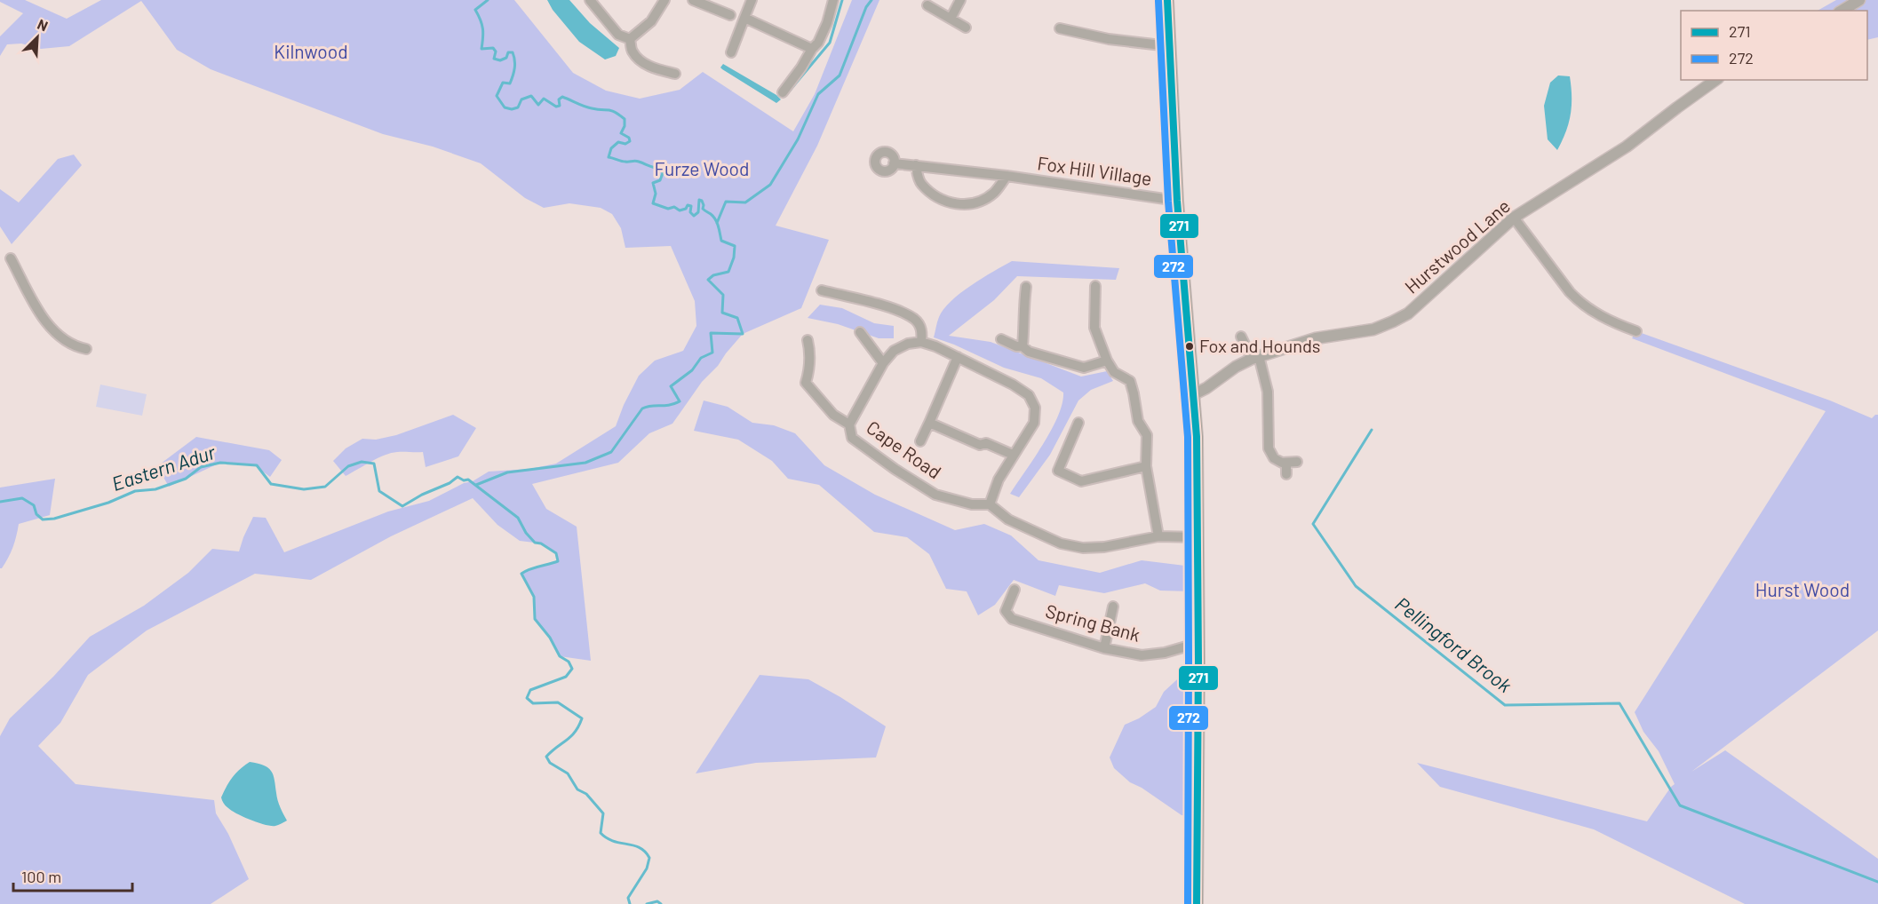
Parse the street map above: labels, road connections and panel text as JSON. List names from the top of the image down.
{
  "streets": {
    "street": [
      "Fox Hill Village",
      "Hurstwood Lane",
      "Cape Road",
      "Spring Bank"
    ]
  },
  "water": ["Eastern Adur", "Pellingford Brook"],
  "parks": ["Kilnwood", "Furze Wood", "Hurst Wood"],
  "places": ["Fox and Hounds"],
  "lines": ["transit line 271", "transit line 272"],
  "legend": ["271", "272"],
  "scale_bar": "100 m",
  "north": "top right"
}
